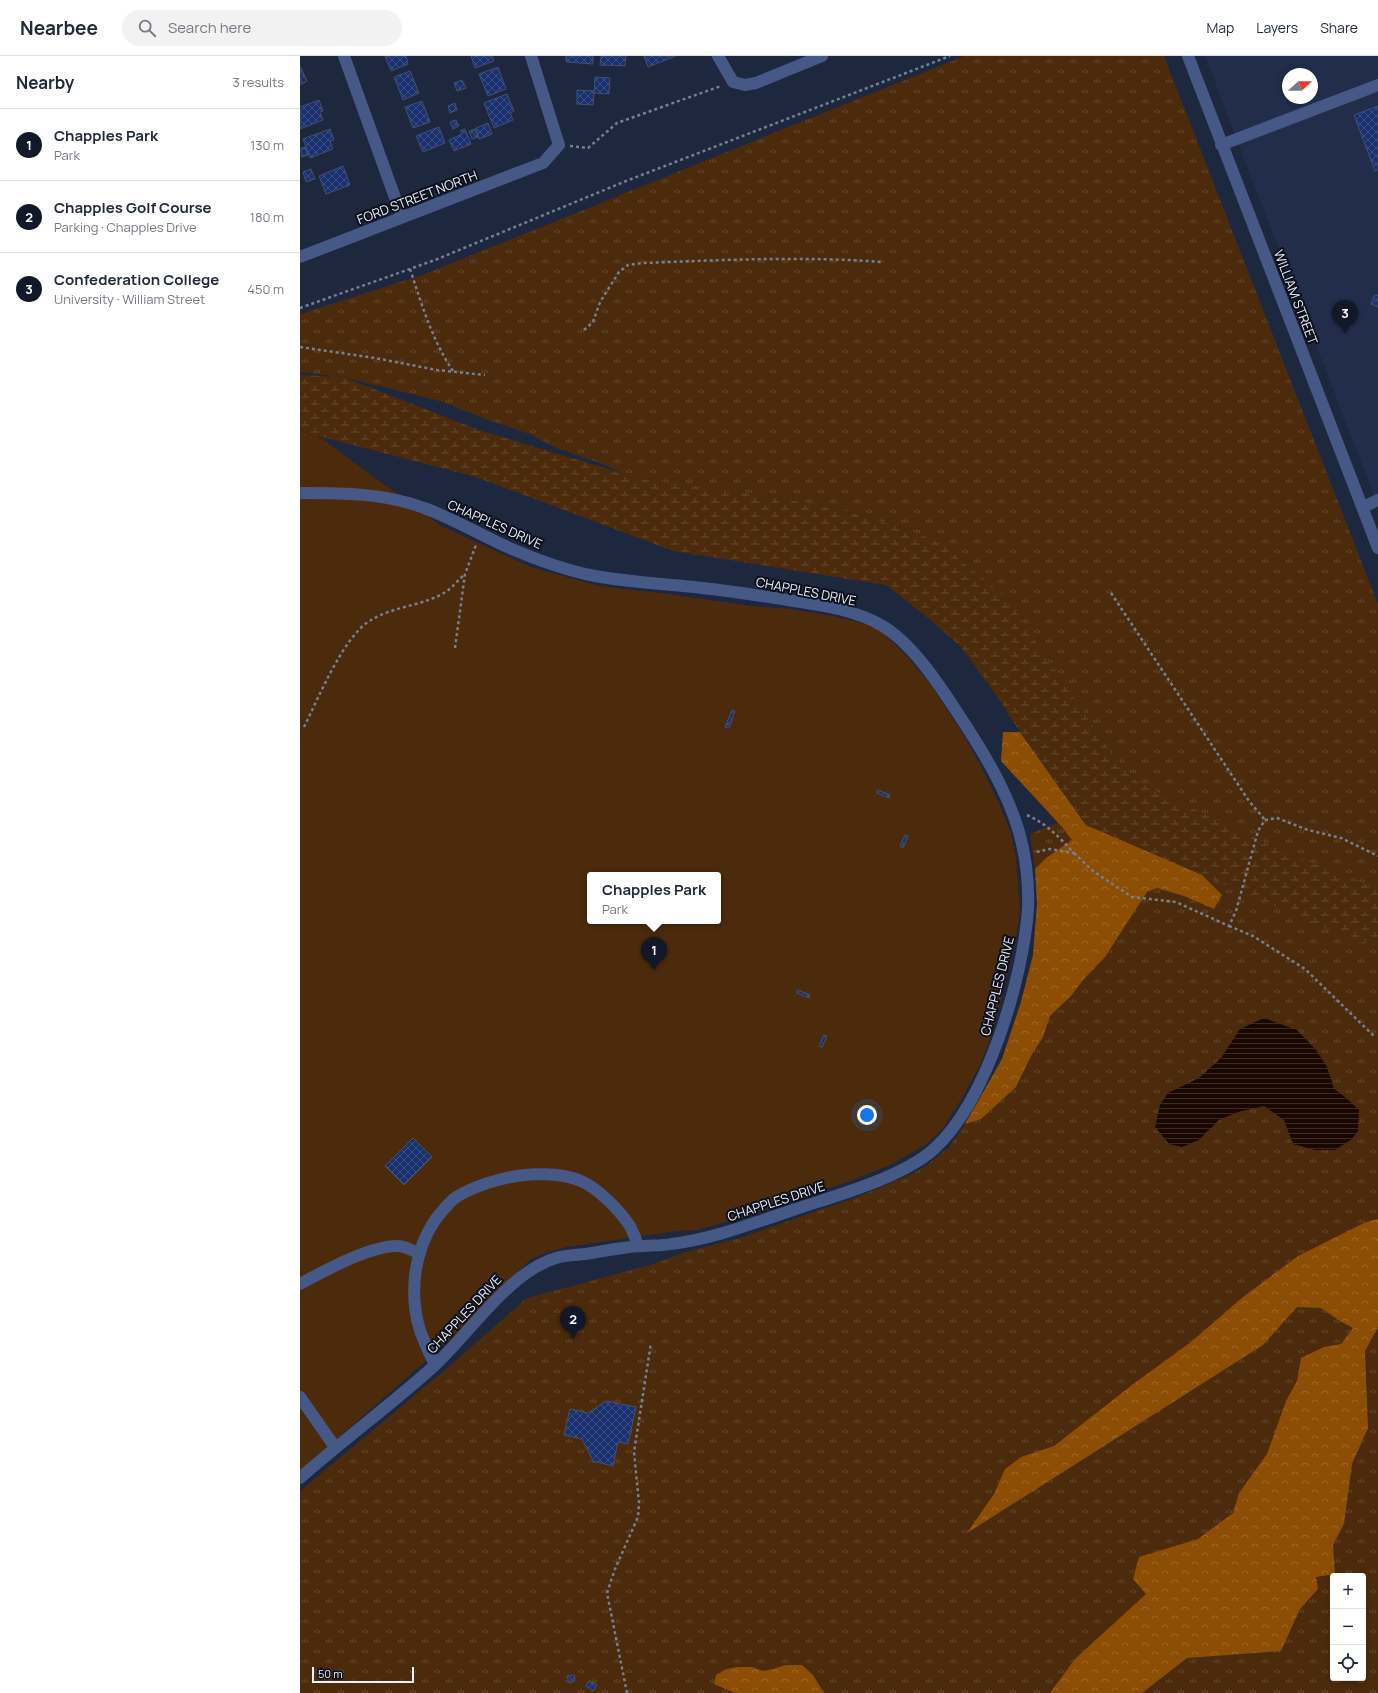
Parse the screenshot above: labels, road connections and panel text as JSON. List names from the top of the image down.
{
  "streets": {
    "street": ["FORD STREET NORTH", "WILLIAM STREET", "CHAPPLES DRIVE"]
  },
  "scale_bar": "50 m",
  "north": "right",
  "page": {
    "header": "Nearbee",
    "search": "Search here",
    "nav": ["Map", "Layers", "Share"],
    "heading": ["Nearby", "3 results"],
    "list": [
      {
        "mark": "1",
        "name": "Chapples Park",
        "note": "Park",
        "value": "130 m"
      },
      {
        "mark": "2",
        "name": "Chapples Golf Course",
        "note": "Parking · Chapples Drive",
        "value": "180 m"
      },
      {
        "mark": "3",
        "name": "Confederation College",
        "note": "University · William Street",
        "value": "450 m"
      }
    ],
    "pins": ["3", "1", "2"],
    "popup": ["Chapples Park", "Park"],
    "map_buttons": ["+", "−"],
    "scale": "50 m"
  }
}
